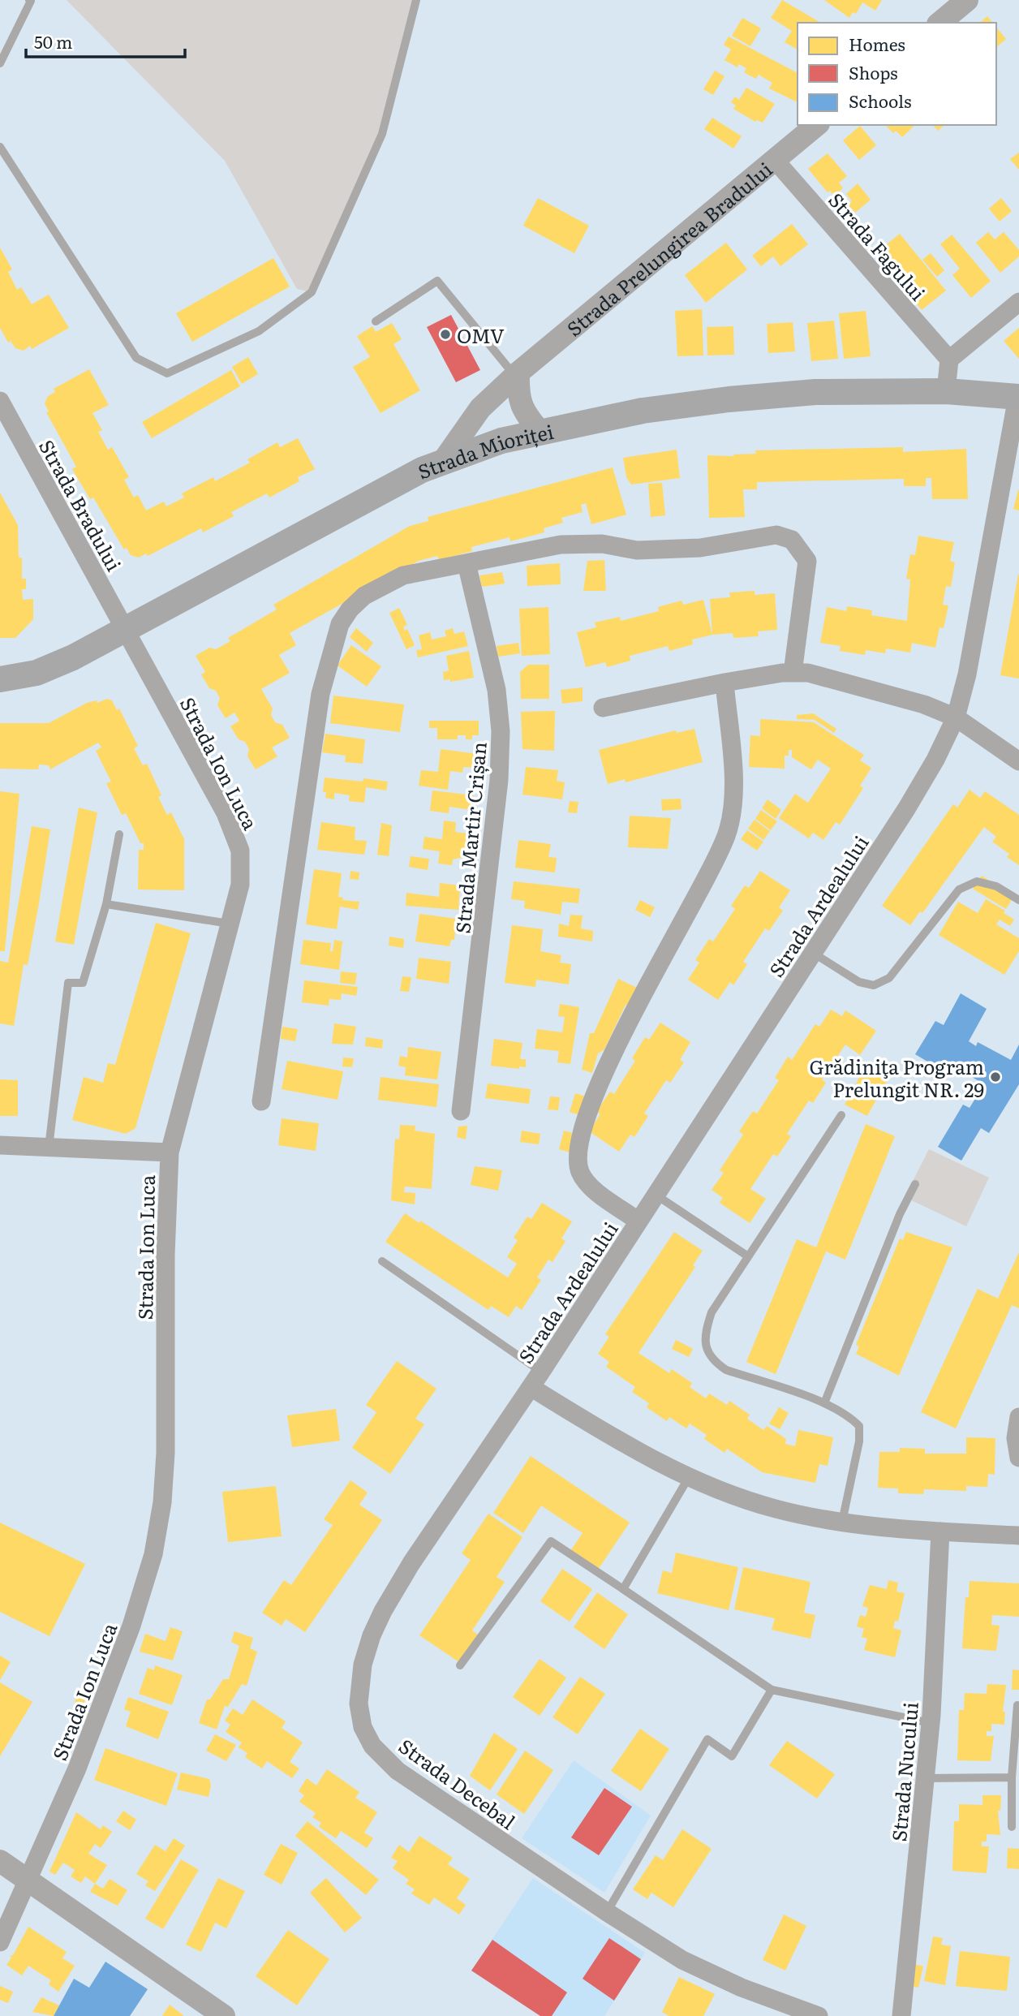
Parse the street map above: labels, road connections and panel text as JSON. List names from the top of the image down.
{
  "streets": {
    "main road": ["Strada Mioriței"],
    "street": [
      "Strada Fagului",
      "Strada Prelungirea Bradului",
      "Strada Bradului",
      "Strada Ion Luca",
      "Strada Martir Crișan",
      "Strada Ardealului",
      "Strada Nucului",
      "Strada Decebal"
    ]
  },
  "crossings": [
    ["Strada Fagului", "Strada Prelungirea Bradului"],
    ["Strada Prelungirea Bradului", "Strada Mioriței"],
    ["Strada Mioriței", "Strada Bradului"],
    ["Strada Mioriței", "Strada Ion Luca"],
    ["Strada Mioriței", "Strada Ardealului"],
    ["Strada Bradului", "Strada Ion Luca"],
    ["Strada Ardealului", "Strada Decebal"]
  ],
  "places": ["OMV", "Grădiniţa Program Prelungit NR. 29"],
  "legend": ["Homes", "Shops", "Schools"],
  "scale_bar": "50 m"
}
